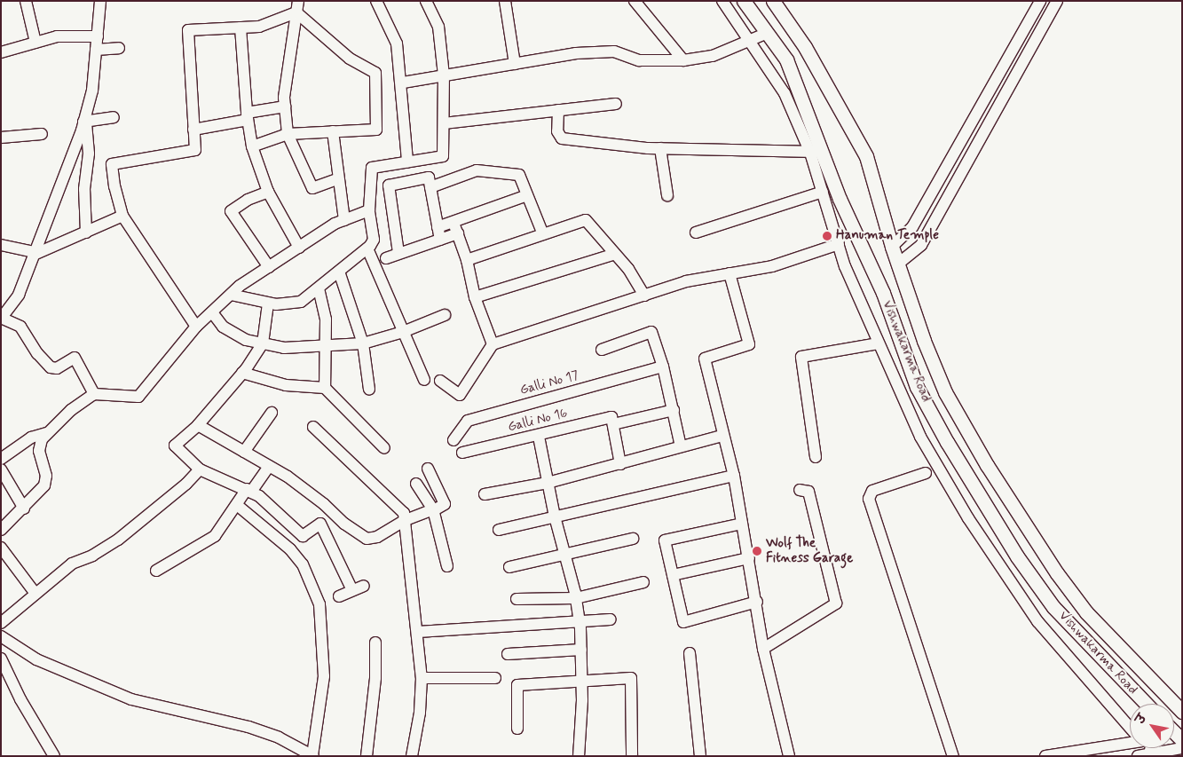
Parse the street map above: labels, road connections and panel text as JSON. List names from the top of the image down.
{
  "streets": {
    "main road": ["Vishwakarma Road"],
    "street": ["Galli No 17", "Galli No 16"]
  },
  "places": ["Hanuman Temple", "Wolf The Fitness Garage"],
  "north": "top left"
}
